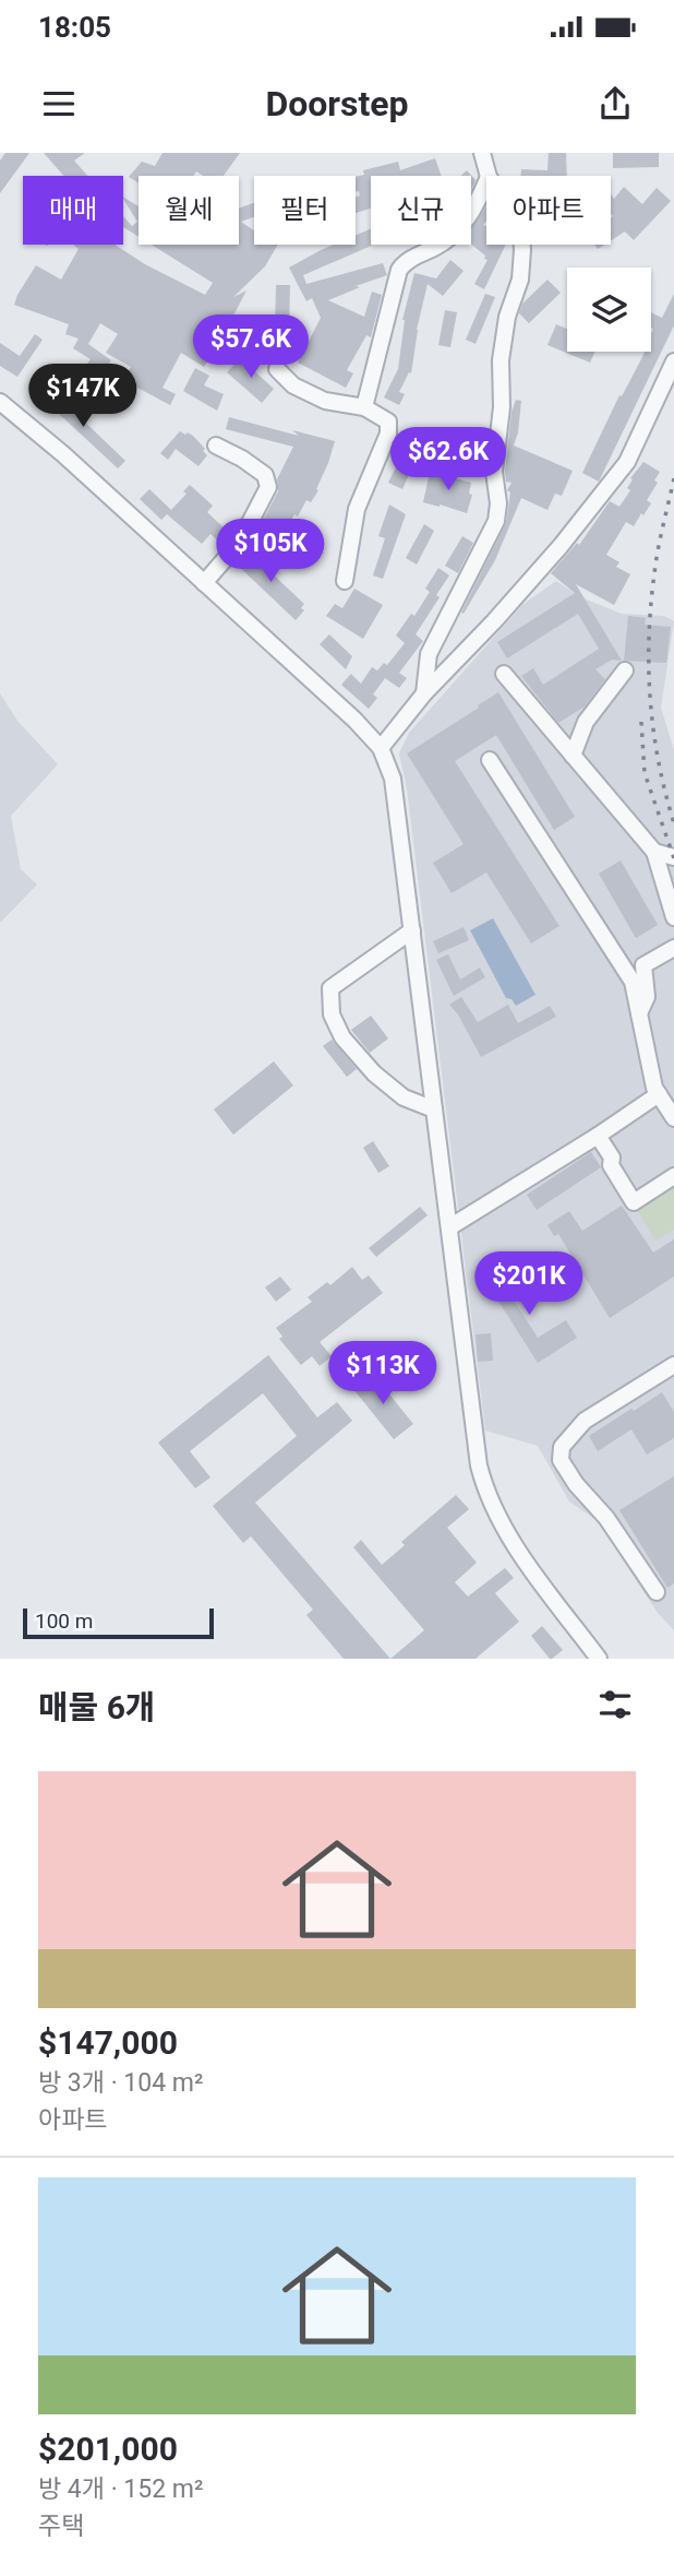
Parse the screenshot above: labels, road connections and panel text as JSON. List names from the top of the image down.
{
  "scale_bar": "100 m",
  "page": {
    "status": "18:05",
    "header": "Doorstep",
    "chip": [
      "매매",
      "월세",
      "필터",
      "신규",
      "아파트"
    ],
    "price": [
      "$57.6K",
      "$147K",
      "$62.6K",
      "$105K",
      "$201K",
      "$113K"
    ],
    "scale": "100 m",
    "heading": "매물 6개",
    "list": [
      {
        "name": "$147,000",
        "note": "방 3개 · 104 m² · 아파트"
      },
      {
        "name": "$201,000",
        "note": "방 4개 · 152 m² · 주택"
      }
    ]
  }
}
